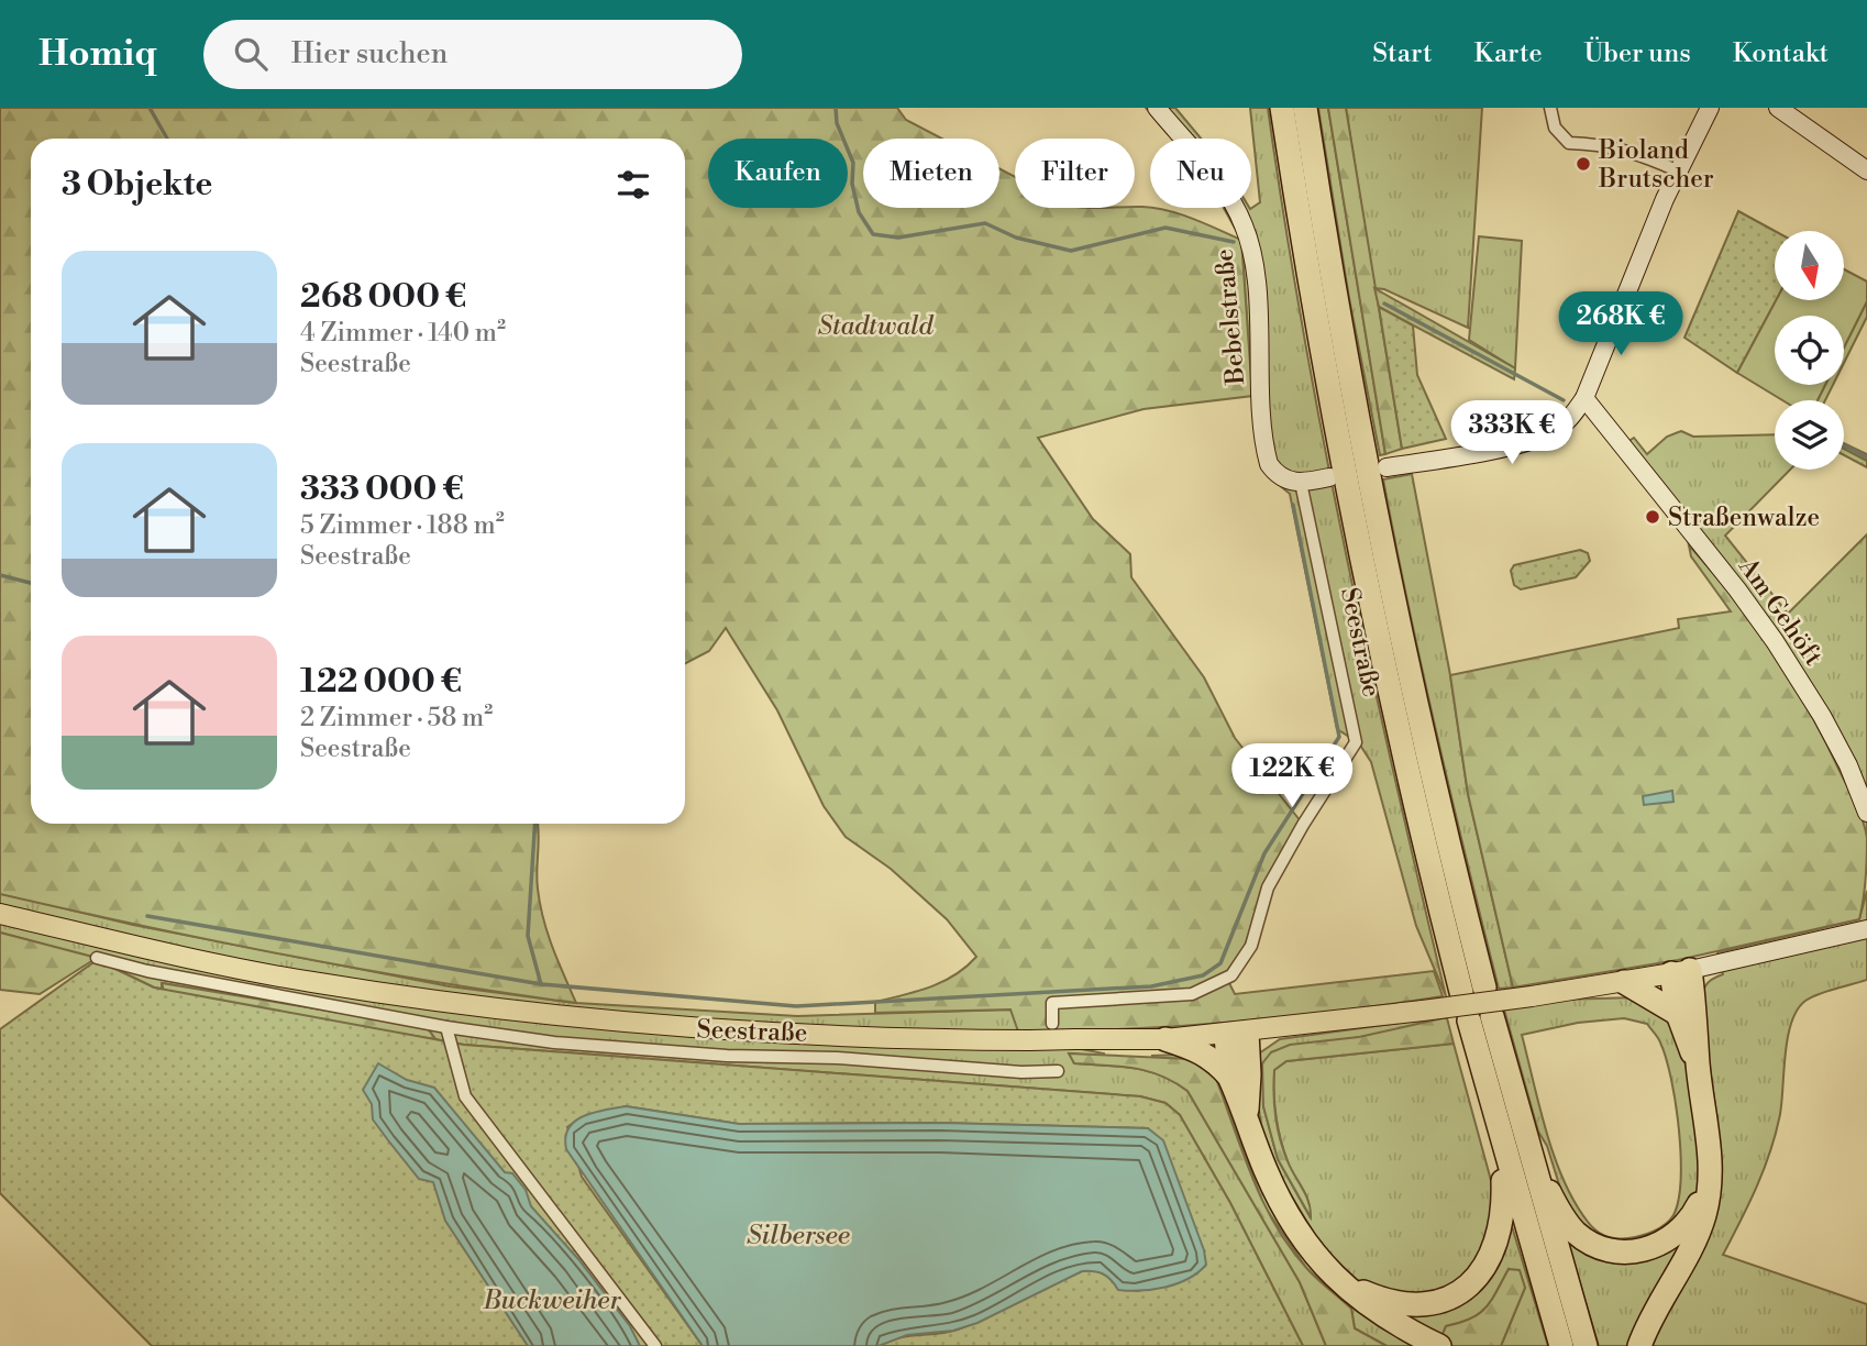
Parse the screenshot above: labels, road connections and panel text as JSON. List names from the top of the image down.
{
  "streets": {
    "street": ["Bebelstraße", "Am Gehöft", "Seestraße"]
  },
  "crossings": [
    ["Bebelstraße", "Seestraße"]
  ],
  "water": ["Silbersee", "Buckweiher"],
  "parks": ["Stadtwald"],
  "places": ["Bioland Brutscher", "Straßenwalze"],
  "north": "bottom",
  "page": {
    "header": "Homiq",
    "search": "Hier suchen",
    "nav": [
      "Start",
      "Karte",
      "Über uns",
      "Kontakt"
    ],
    "chip": [
      "Kaufen",
      "Mieten",
      "Filter",
      "Neu"
    ],
    "heading": "3 Objekte",
    "list": [
      {
        "name": "268 000 €",
        "note": "4 Zimmer · 140 m² · Seestraße"
      },
      {
        "name": "333 000 €",
        "note": "5 Zimmer · 188 m² · Seestraße"
      },
      {
        "name": "122 000 €",
        "note": "2 Zimmer · 58 m² · Seestraße"
      }
    ],
    "price": ["268K €", "333K €", "122K €"]
  }
}
